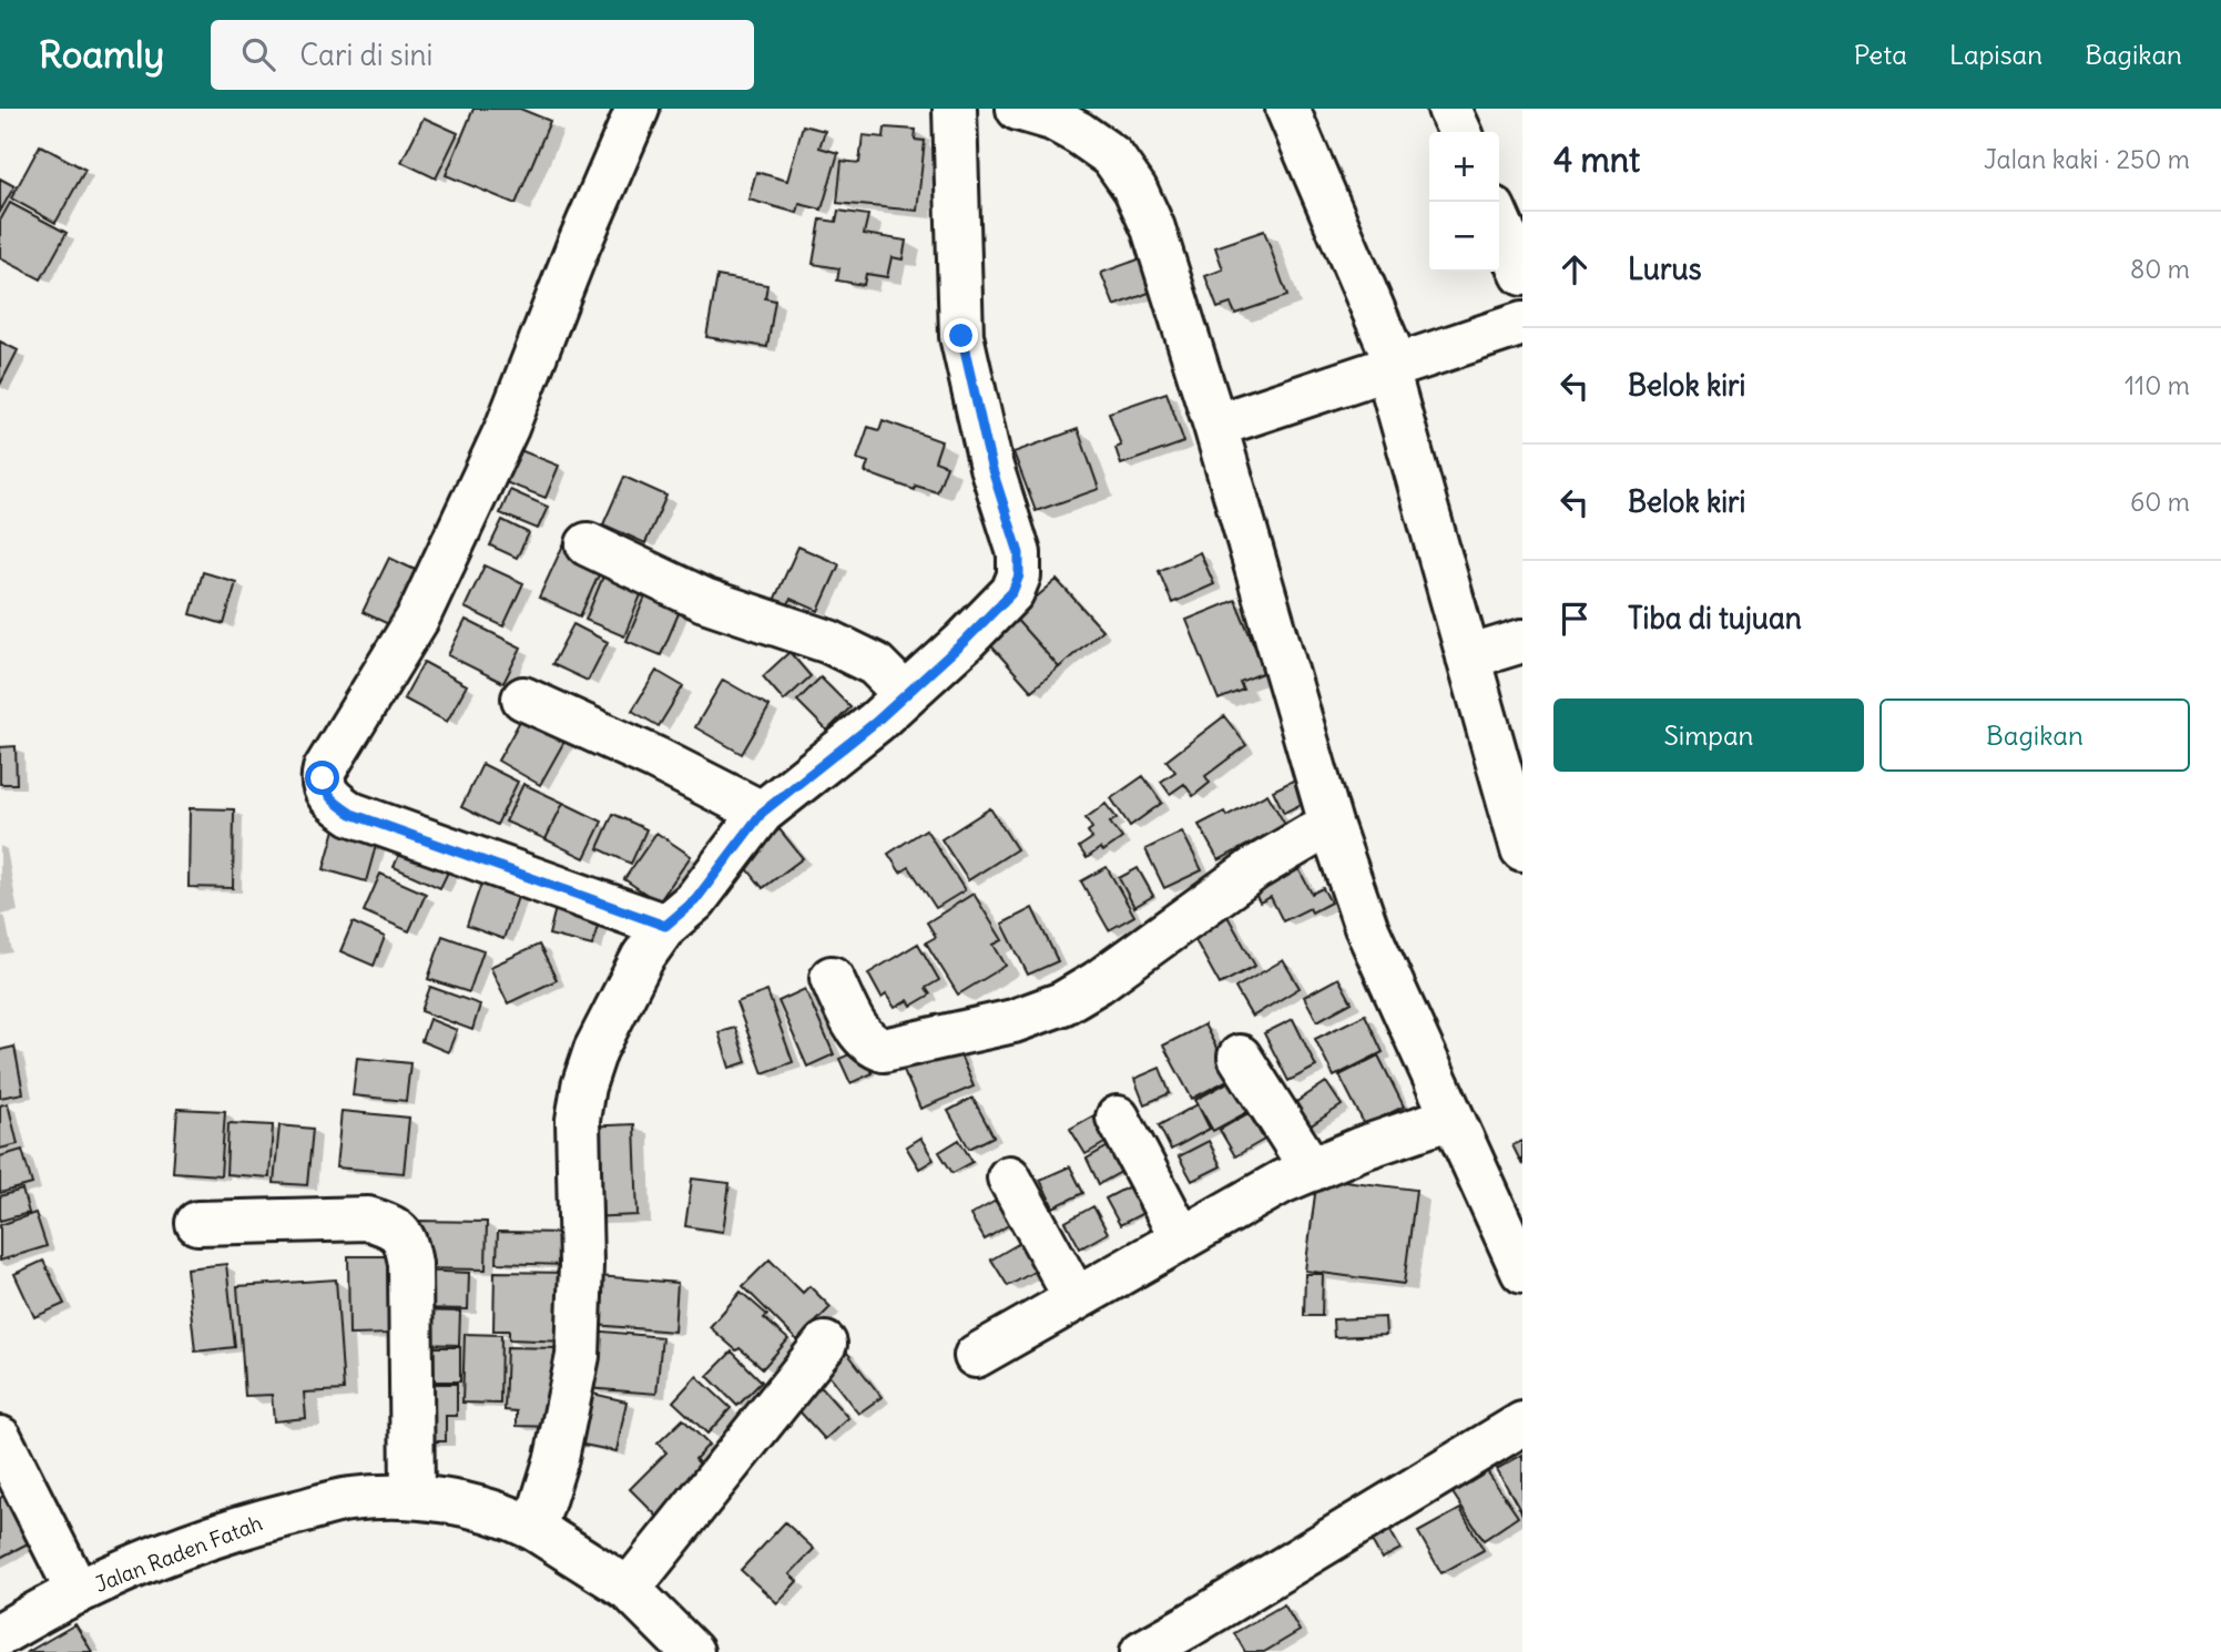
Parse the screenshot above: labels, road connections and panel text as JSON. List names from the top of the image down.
{
  "streets": {
    "main road": ["Jalan Raden Fatah"]
  },
  "page": {
    "header": "Roamly",
    "search": "Cari di sini",
    "nav": ["Peta", "Lapisan", "Bagikan"],
    "heading": ["4 mnt", "Jalan kaki · 250 m"],
    "map_buttons": ["+", "−"],
    "list": [
      ["Lurus", "80 m"],
      ["Belok kiri", "110 m"],
      ["Belok kiri", "60 m"],
      "Tiba di tujuan"
    ],
    "buttons": ["Simpan", "Bagikan"]
  }
}
